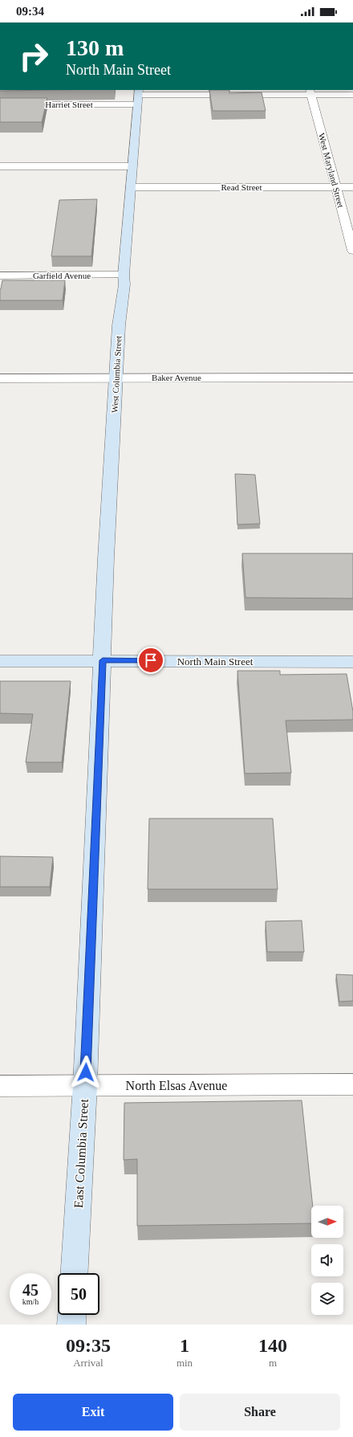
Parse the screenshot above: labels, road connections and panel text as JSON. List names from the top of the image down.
{
  "streets": {
    "main road": ["West Columbia Street", "North Main Street", "East Columbia Street"],
    "street": [
      "Harriet Street",
      "West Maryland Street",
      "Read Street",
      "Garfield Avenue",
      "Baker Avenue",
      "North Elsas Avenue"
    ]
  },
  "crossings": [
    ["Harriet Street", "West Columbia Street"],
    ["West Maryland Street", "Read Street"],
    ["Read Street", "West Columbia Street"],
    ["Garfield Avenue", "West Columbia Street"],
    ["West Columbia Street", "Baker Avenue"],
    ["West Columbia Street", "North Main Street"],
    ["West Columbia Street", "East Columbia Street"],
    ["North Main Street", "East Columbia Street"],
    ["North Elsas Avenue", "East Columbia Street"]
  ],
  "north": "right",
  "page": {
    "status": "09:34",
    "turn": ["130 m", "North Main Street"],
    "speed": "45 km/h",
    "limit": "50",
    "eta": [
      "09:35",
      "Arrival",
      "1",
      "min",
      "140",
      "m"
    ],
    "buttons": ["Exit", "Share"]
  }
}
